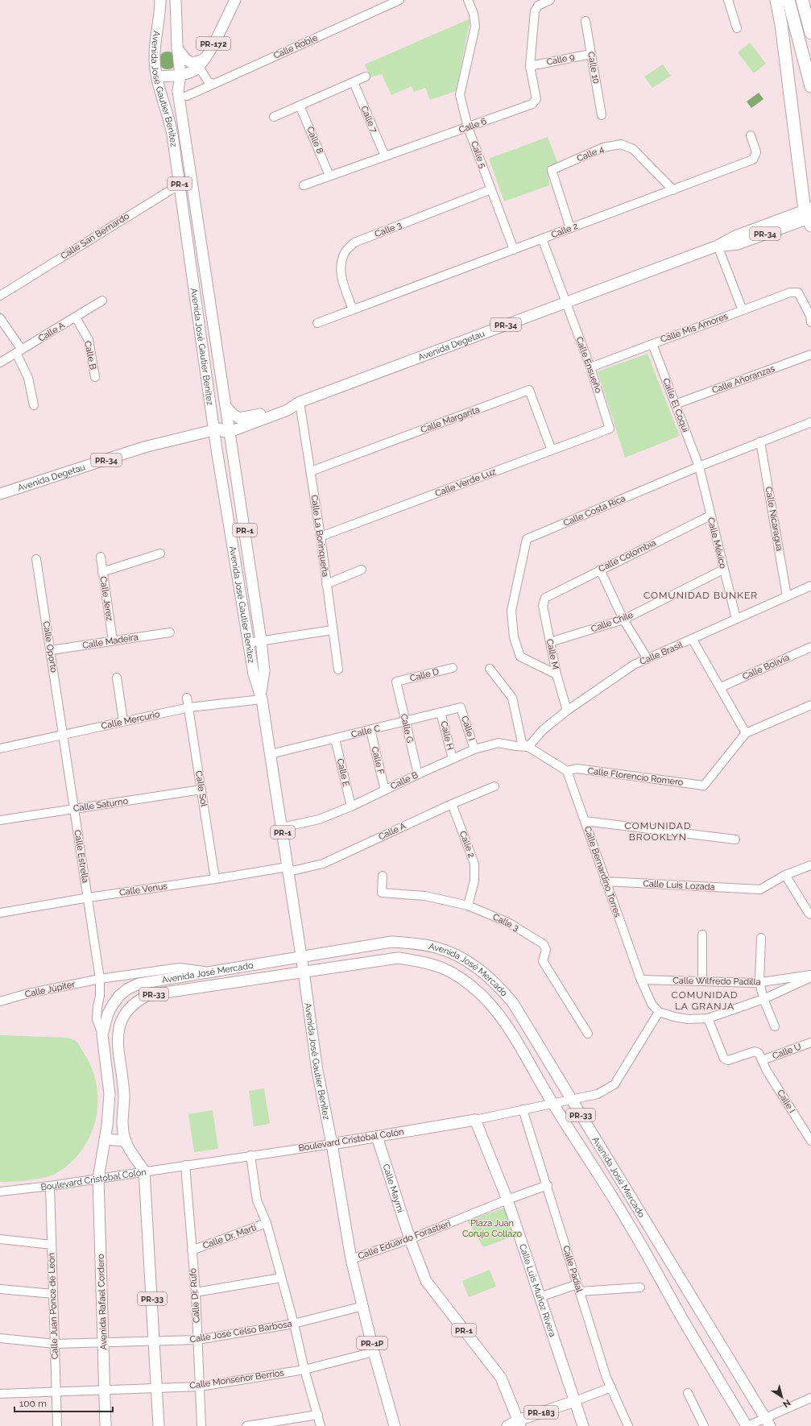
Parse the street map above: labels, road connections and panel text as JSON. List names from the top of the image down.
{
  "streets": {
    "main road": [
      "PR-172",
      "Avenida José Gautier Benítez",
      "PR-1",
      "PR-34",
      "Avenida Degetau",
      "Avenida José Mercado",
      "PR-33",
      "Boulevard Cristóbal Colón",
      "Calle Maymí",
      "Calle Luis Muñoz Rivera",
      "Avenida Rafael Cordero",
      "PR-1P",
      "PR-183"
    ],
    "street": [
      "Calle Roble",
      "Calle 9",
      "Calle 10",
      "Calle 7",
      "Calle 6",
      "Calle 8",
      "Calle 4",
      "Calle 5",
      "Calle 3",
      "Calle 2",
      "Calle San Bernardo",
      "Calle Mis Amores",
      "Calle A",
      "Calle B",
      "Calle Ensueño",
      "Calle Añoranzas",
      "Calle El Coquí",
      "Calle Margarita",
      "Calle Verde Luz",
      "Calle Costa Rica",
      "Calle Nicaragua",
      "Calle La Borinqueña",
      "Calle México",
      "Calle Colombia",
      "Calle Jerez",
      "Calle Chile",
      "Calle Madeira",
      "Calle Oporto",
      "Calle Brasil",
      "Calle M",
      "Calle Bolivia",
      "Calle D",
      "Calle Mercurio",
      "Calle G",
      "Calle I",
      "Calle C",
      "Calle H",
      "Calle F",
      "Calle E",
      "Calle Florencio Romero",
      "Calle Sol",
      "Calle Saturno",
      "Calle Estrella",
      "Calle Bernardino Torres",
      "Calle Luis Lozada",
      "Calle Venus",
      "Calle Wilfredo Padilla",
      "Calle Júpiter",
      "Calle U",
      "Calle Dr. Martí",
      "Calle Eduardo Forastieri",
      "Calle Padial",
      "Calle Dr. Rufo",
      "Calle Juan Ponce de León",
      "Calle José Celso Barbosa",
      "Calle Monseñor Berríos"
    ]
  },
  "crossings": [
    ["PR-172", "Avenida José Gautier Benítez"],
    ["Calle 9", "Calle 10"],
    ["Calle 9", "Calle 6"],
    ["Avenida José Gautier Benítez", "Calle San Bernardo"],
    ["Avenida José Gautier Benítez", "Calle A"],
    ["Avenida José Gautier Benítez", "Avenida Degetau"],
    ["Avenida José Gautier Benítez", "Calle B"],
    ["Avenida José Gautier Benítez", "Calle Mercurio"],
    ["Avenida José Gautier Benítez", "Calle C"],
    ["Avenida José Gautier Benítez", "Calle Venus"],
    ["Avenida José Gautier Benítez", "Avenida José Mercado"],
    ["Avenida José Gautier Benítez", "Boulevard Cristóbal Colón"],
    ["Avenida José Gautier Benítez", "Calle Eduardo Forastieri"],
    ["Avenida José Gautier Benítez", "Calle José Celso Barbosa"],
    ["Avenida José Gautier Benítez", "Calle Monseñor Berríos"],
    ["Calle 7", "Calle 6"],
    ["Calle 6", "Calle 8"],
    ["Calle 6", "Calle 5"],
    ["Calle 4", "Calle 2"],
    ["Calle 5", "Calle 3"],
    ["Calle 5", "Calle 2"],
    ["PR-1", "Calle Maymí"],
    ["PR-1", "Calle Eduardo Forastieri"],
    ["PR-1", "PR-183"],
    ["Calle 3", "Calle 2"],
    ["Calle 2", "Calle A"],
    ["Calle 2", "Calle Ensueño"],
    ["Calle Mis Amores", "Calle Ensueño"],
    ["Calle Mis Amores", "Calle El Coquí"],
    ["Calle A", "Calle B"],
    ["Calle A", "Calle Venus"],
    ["Avenida Degetau", "Calle Ensueño"],
    ["Avenida Degetau", "Calle La Borinqueña"],
    ["Calle B", "Calle Brasil"],
    ["Calle B", "Calle G"],
    ["Calle B", "Calle I"],
    ["Calle B", "Calle H"],
    ["Calle B", "Calle F"],
    ["Calle B", "Calle E"],
    ["Calle Ensueño", "Calle Verde Luz"],
    ["Calle Añoranzas", "Calle El Coquí"],
    ["Calle El Coquí", "Calle Costa Rica"],
    ["Calle El Coquí", "Calle México"],
    ["Calle Margarita", "Calle Verde Luz"],
    ["Calle Margarita", "Calle La Borinqueña"],
    ["Calle Verde Luz", "Calle La Borinqueña"],
    ["Calle Costa Rica", "Calle Nicaragua"],
    ["Calle Costa Rica", "Calle México"],
    ["Calle Costa Rica", "Calle M"],
    ["Calle Nicaragua", "Calle Brasil"],
    ["Calle México", "Calle Colombia"],
    ["Calle México", "Calle Chile"],
    ["Calle México", "Calle Brasil"],
    ["Calle Colombia", "Calle M"],
    ["Calle Jerez", "Calle Madeira"],
    ["Calle Chile", "Calle M"],
    ["Calle Madeira", "Calle Oporto"],
    ["Calle Oporto", "Calle Mercurio"],
    ["Calle Oporto", "Calle Estrella"],
    ["Calle Brasil", "Calle M"],
    ["Calle D", "Calle G"],
    ["Calle Mercurio", "Calle Sol"],
    ["Calle Mercurio", "Calle Estrella"],
    ["Calle G", "Calle C"],
    ["Calle I", "Calle C"],
    ["Calle I", "Calle U"],
    ["Calle C", "Calle H"],
    ["Calle C", "Calle F"],
    ["Calle C", "Calle E"],
    ["Calle Florencio Romero", "Calle Bernardino Torres"],
    ["Calle Sol", "Calle Saturno"],
    ["Calle Sol", "Calle Venus"],
    ["Calle Saturno", "Calle Estrella"],
    ["Calle Estrella", "Calle Venus"],
    ["Calle Estrella", "Avenida José Mercado"],
    ["Calle Estrella", "Calle Júpiter"],
    ["Calle Bernardino Torres", "Calle Luis Lozada"],
    ["Calle Bernardino Torres", "Calle Wilfredo Padilla"],
    ["Calle Bernardino Torres", "Boulevard Cristóbal Colón"],
    ["Avenida José Mercado", "Calle Júpiter"],
    ["Avenida José Mercado", "PR-33"],
    ["Avenida José Mercado", "Boulevard Cristóbal Colón"],
    ["Avenida José Mercado", "Avenida Rafael Cordero"],
    ["PR-33", "Boulevard Cristóbal Colón"],
    ["PR-33", "Calle José Celso Barbosa"],
    ["PR-33", "Calle Monseñor Berríos"],
    ["Boulevard Cristóbal Colón", "Calle Maymí"],
    ["Boulevard Cristóbal Colón", "Calle Padial"],
    ["Boulevard Cristóbal Colón", "Calle Luis Muñoz Rivera"],
    ["Boulevard Cristóbal Colón", "Calle Dr. Rufo"],
    ["Boulevard Cristóbal Colón", "Avenida Rafael Cordero"],
    ["Boulevard Cristóbal Colón", "Calle Juan Ponce de León"],
    ["Calle Maymí", "Calle Eduardo Forastieri"],
    ["Calle Dr. Martí", "Calle Dr. Rufo"],
    ["Calle Eduardo Forastieri", "Calle Padial"],
    ["Calle Eduardo Forastieri", "Calle Luis Muñoz Rivera"],
    ["Calle Luis Muñoz Rivera", "PR-183"],
    ["Calle Dr. Rufo", "Calle José Celso Barbosa"],
    ["Calle Dr. Rufo", "Calle Monseñor Berríos"],
    ["Avenida Rafael Cordero", "Calle José Celso Barbosa"],
    ["Avenida Rafael Cordero", "Calle Monseñor Berríos"],
    ["Calle Juan Ponce de León", "Calle José Celso Barbosa"],
    ["Calle Juan Ponce de León", "Calle Monseñor Berríos"]
  ],
  "districts": ["COMUNIDAD BUNKER", "COMUNIDAD BROOKLYN", "COMUNIDAD LA GRANJA"],
  "parks": ["Plaza Juan Corujo Collazo"],
  "scale_bar": "100 m",
  "north": "bottom right"
}
